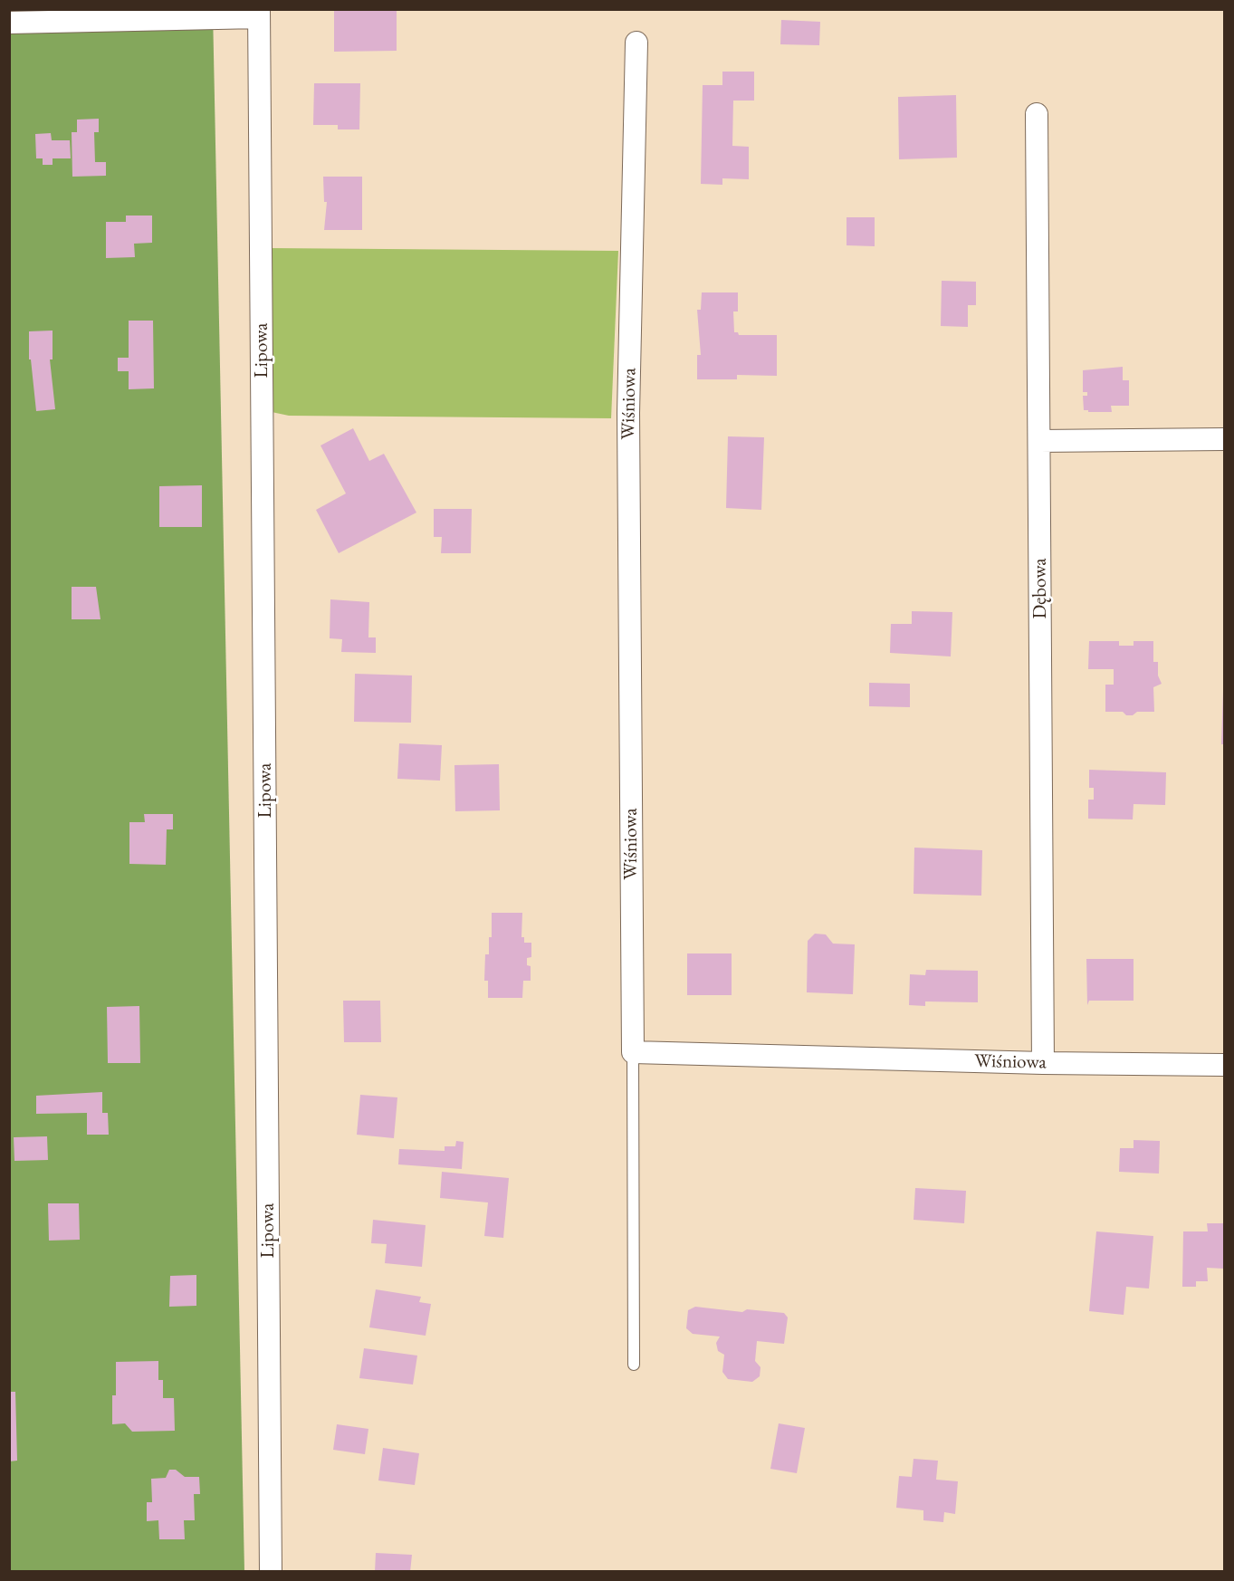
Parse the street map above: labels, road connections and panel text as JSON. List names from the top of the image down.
{
  "streets": {
    "street": ["Lipowa", "Wiśniowa", "Dębowa"]
  },
  "crossings": [
    ["Wiśniowa", "Dębowa"]
  ]
}
